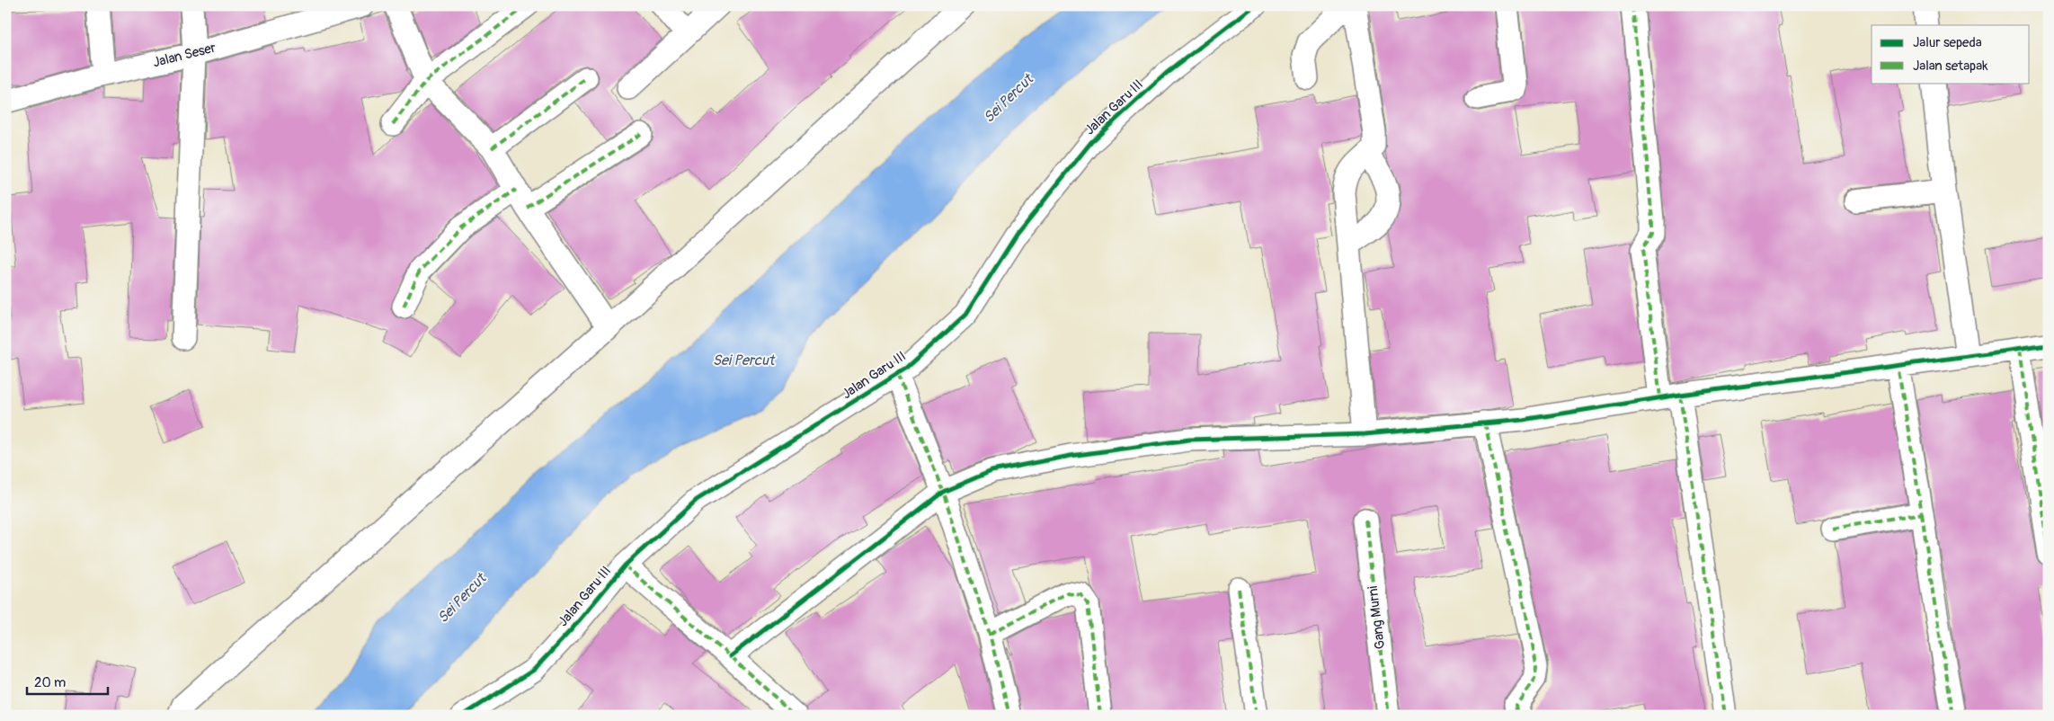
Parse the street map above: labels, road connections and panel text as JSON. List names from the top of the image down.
{
  "streets": {
    "street": ["Jalan Seser", "Jalan Garu III", "Gang Murni"]
  },
  "water": ["Sei Percut"],
  "legend": ["Jalur sepeda", "Jalan setapak"],
  "scale_bar": "20 m"
}
